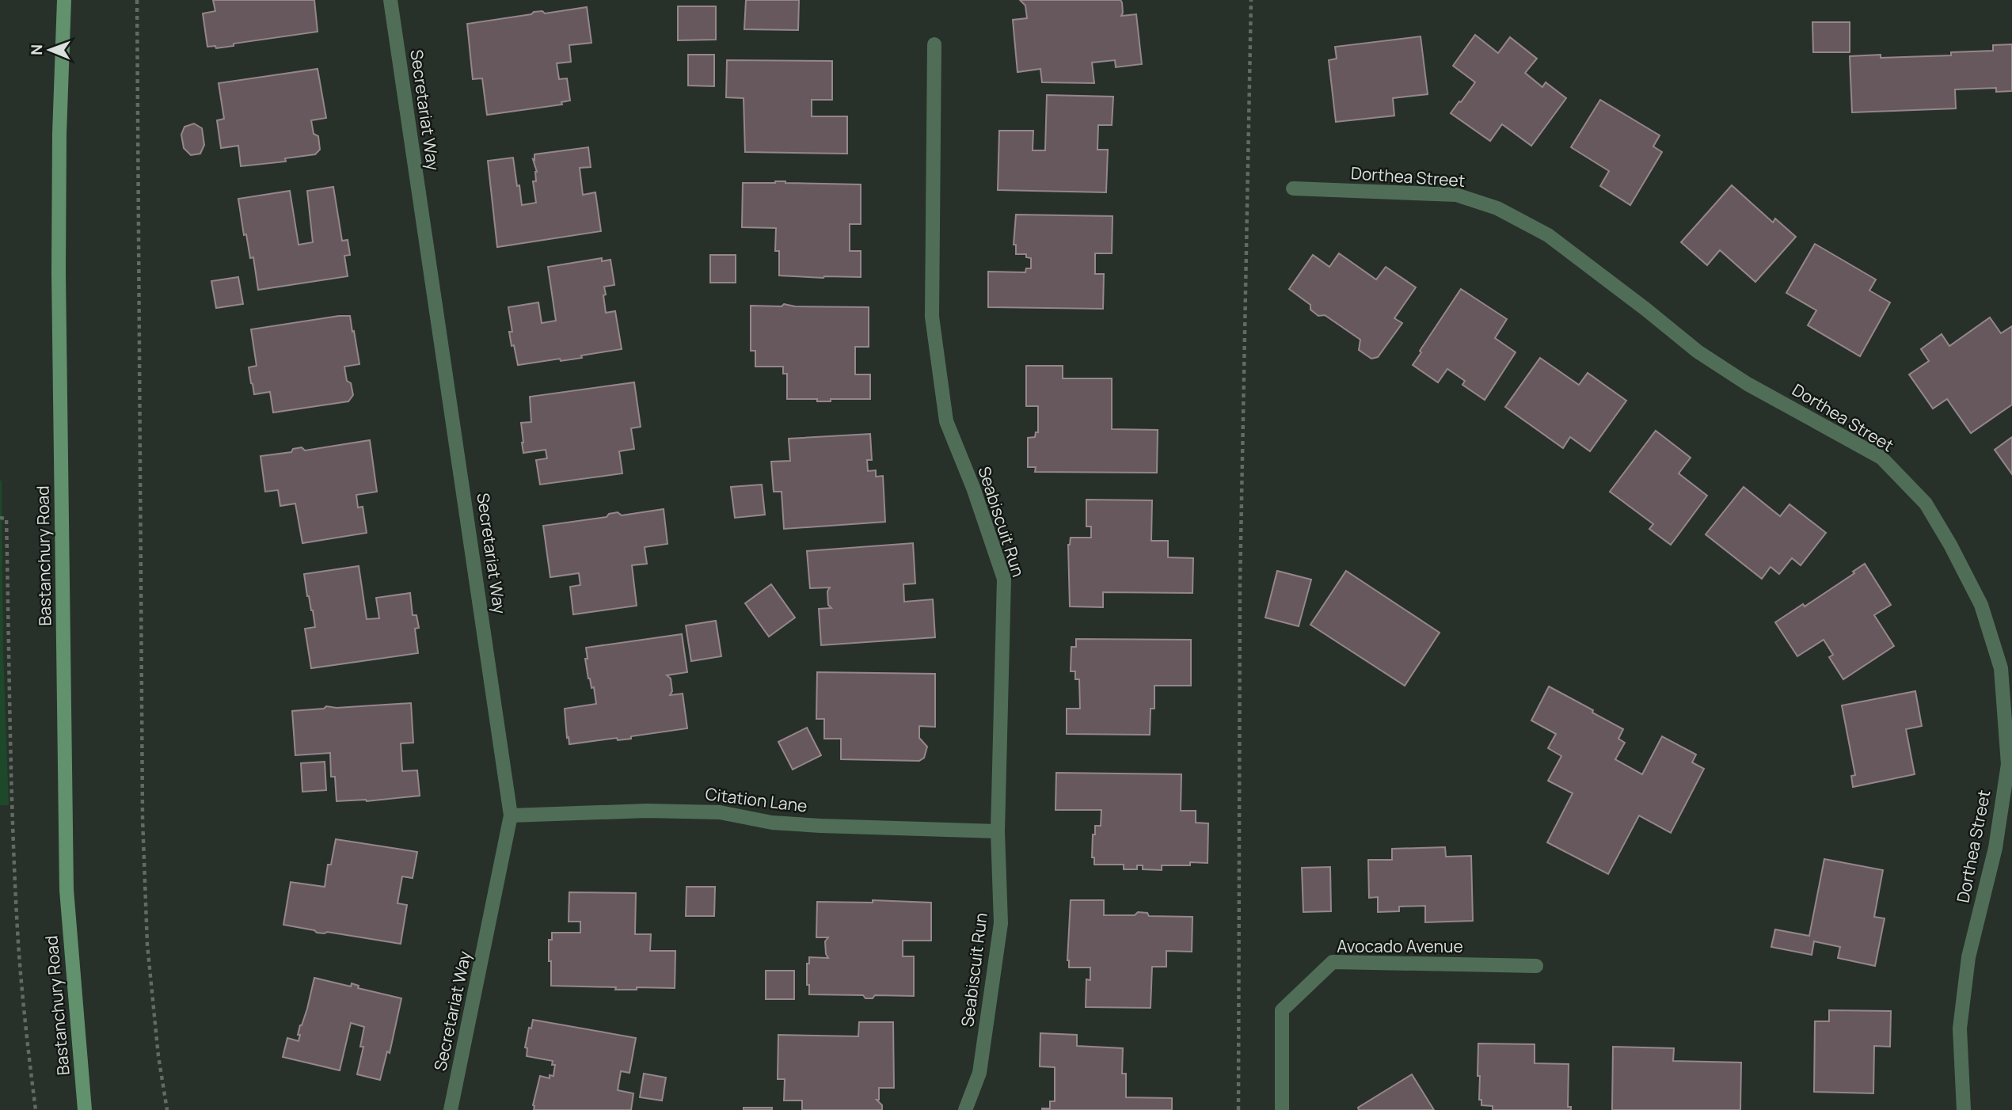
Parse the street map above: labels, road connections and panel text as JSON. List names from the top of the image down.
{
  "streets": {
    "main road": ["Bastanchury Road"],
    "street": [
      "Secretariat Way",
      "Dorthea Street",
      "Seabiscuit Run",
      "Citation Lane",
      "Avocado Avenue"
    ]
  },
  "crossings": [
    ["Secretariat Way", "Citation Lane"],
    ["Seabiscuit Run", "Citation Lane"]
  ],
  "north": "left"
}
